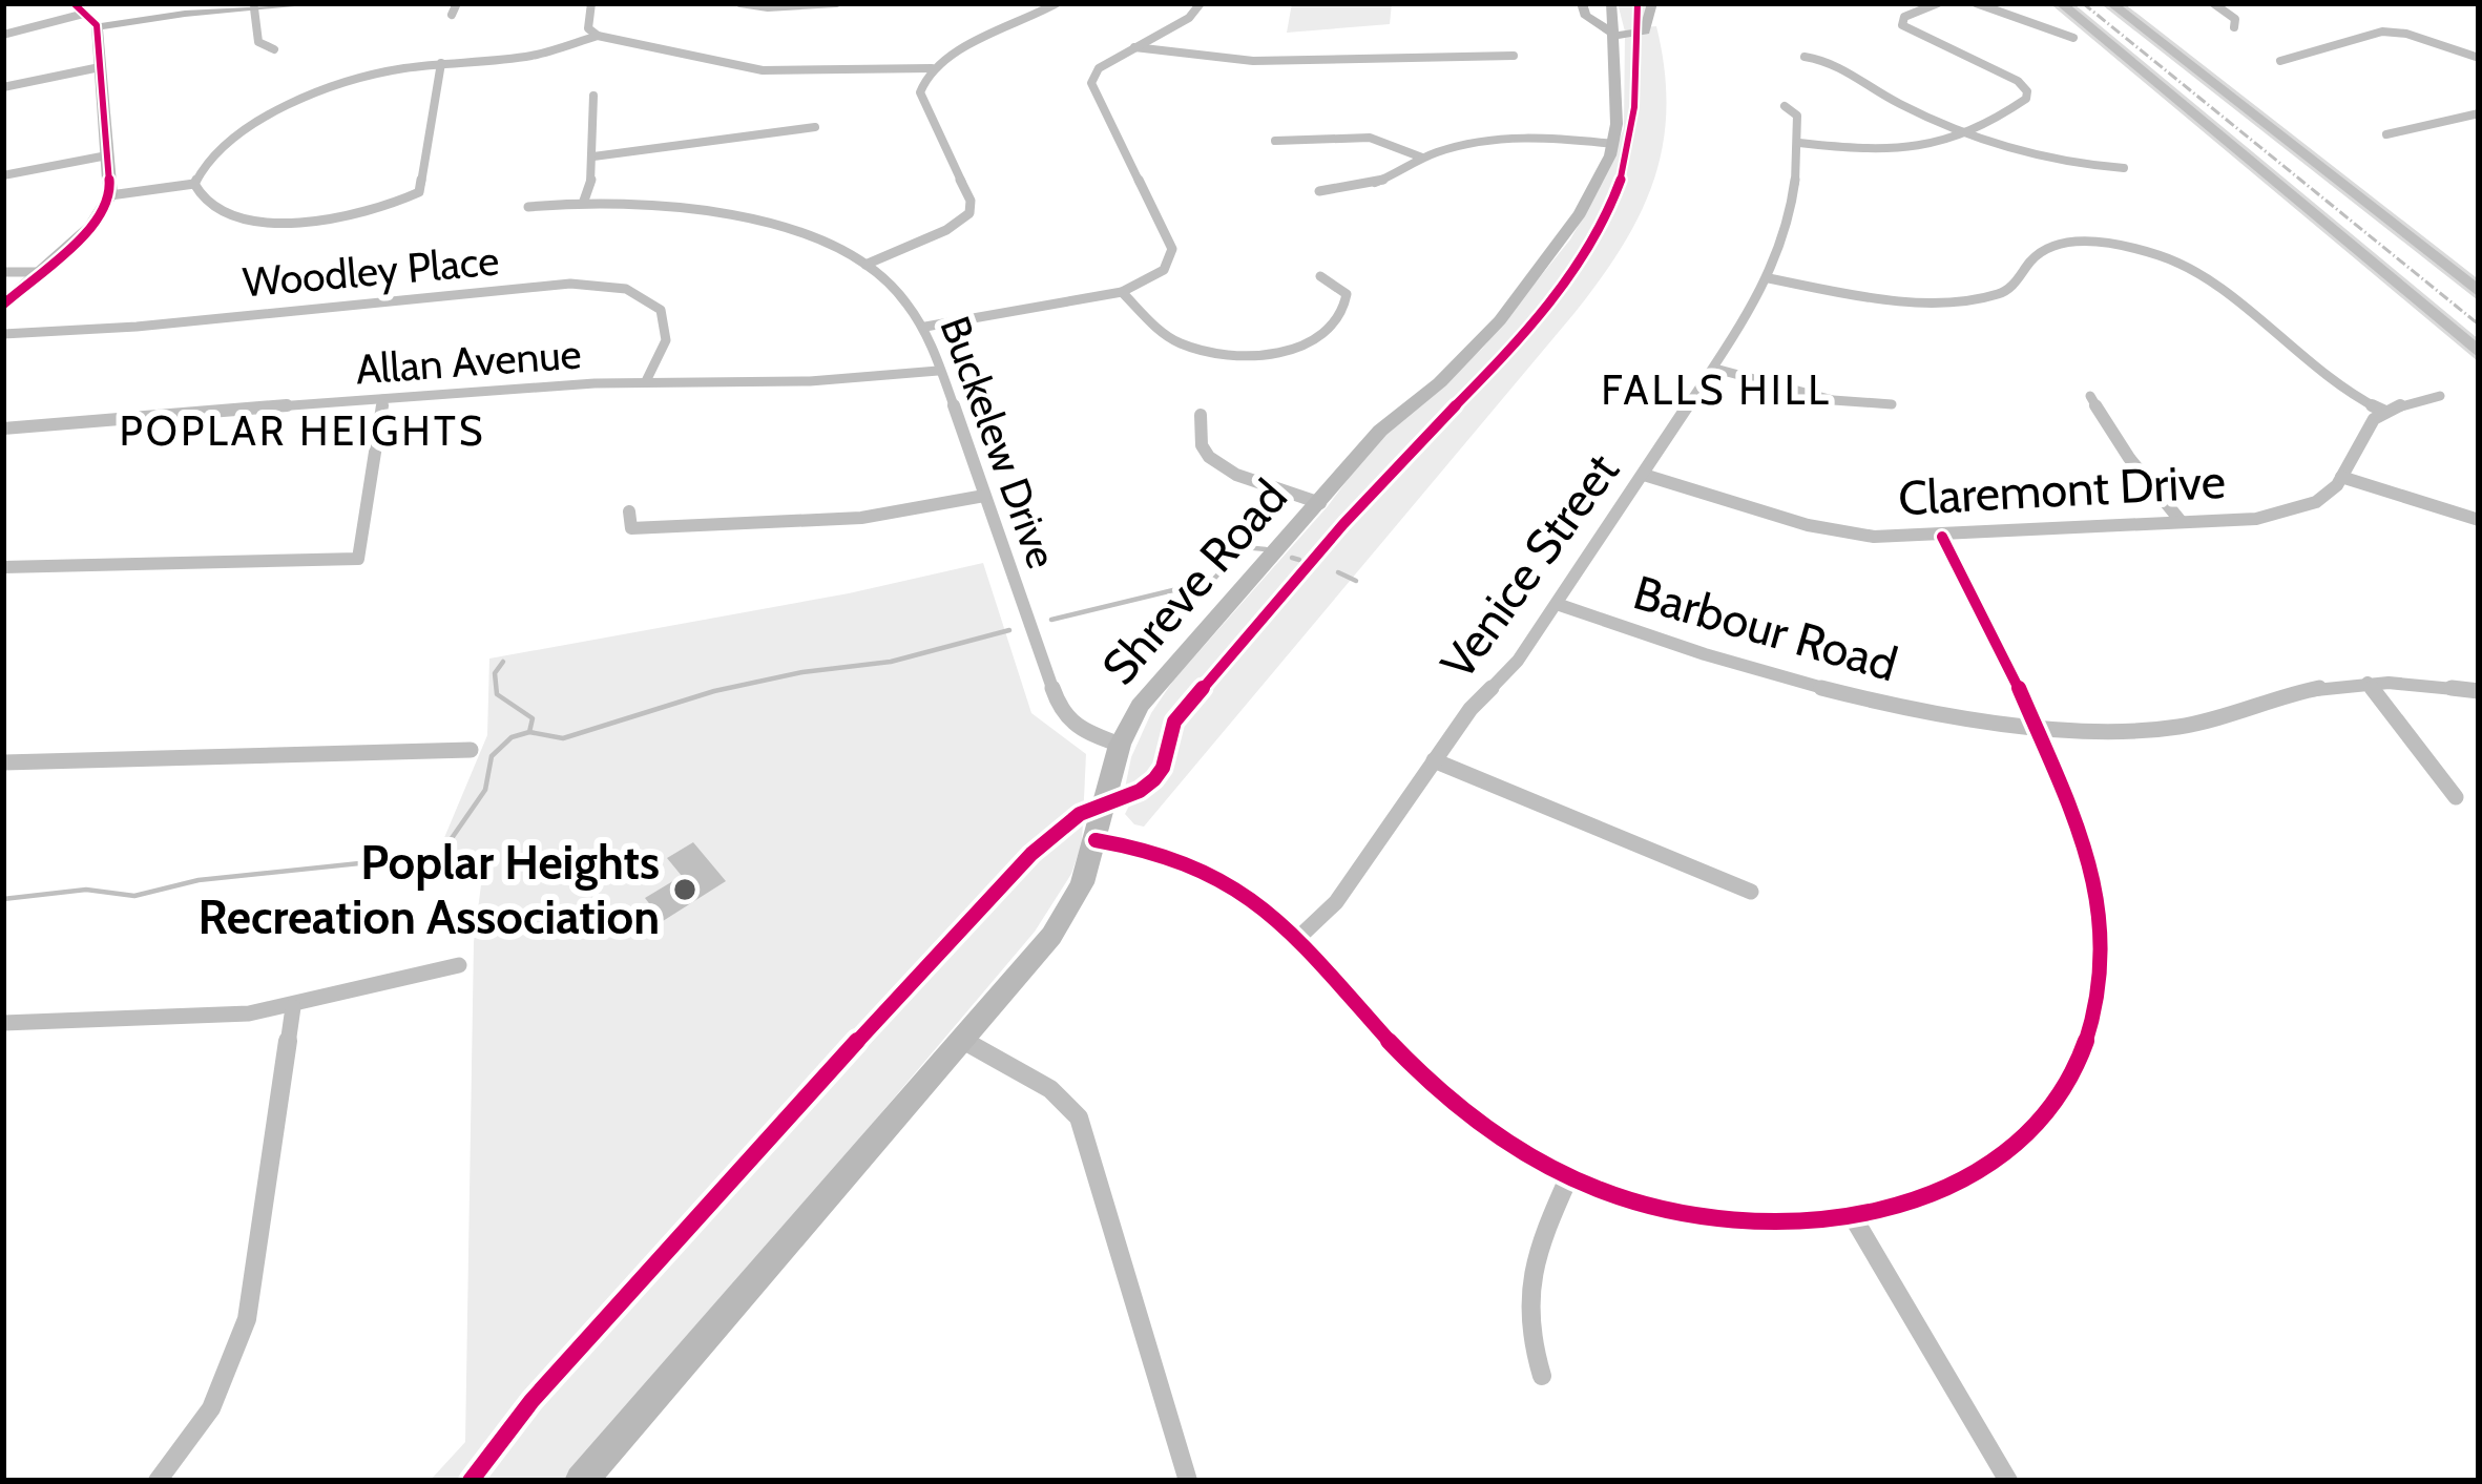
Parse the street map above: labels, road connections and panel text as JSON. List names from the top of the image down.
{
  "streets": {
    "main road": ["Shreve Road"],
    "street": [
      "Woodley Place",
      "Allan Avenue",
      "Buckelew Drive",
      "Claremont Drive",
      "Venice Street",
      "Barbour Road"
    ]
  },
  "crossings": [
    ["Woodley Place", "Allan Avenue"],
    ["Allan Avenue", "Buckelew Drive"],
    ["Buckelew Drive", "Shreve Road"],
    ["Claremont Drive", "Venice Street"],
    ["Venice Street", "Barbour Road"]
  ],
  "districts": ["FALLS HILL", "POPLAR HEIGHTS"],
  "places": ["Poplar Heights Recreation Association"]
}
